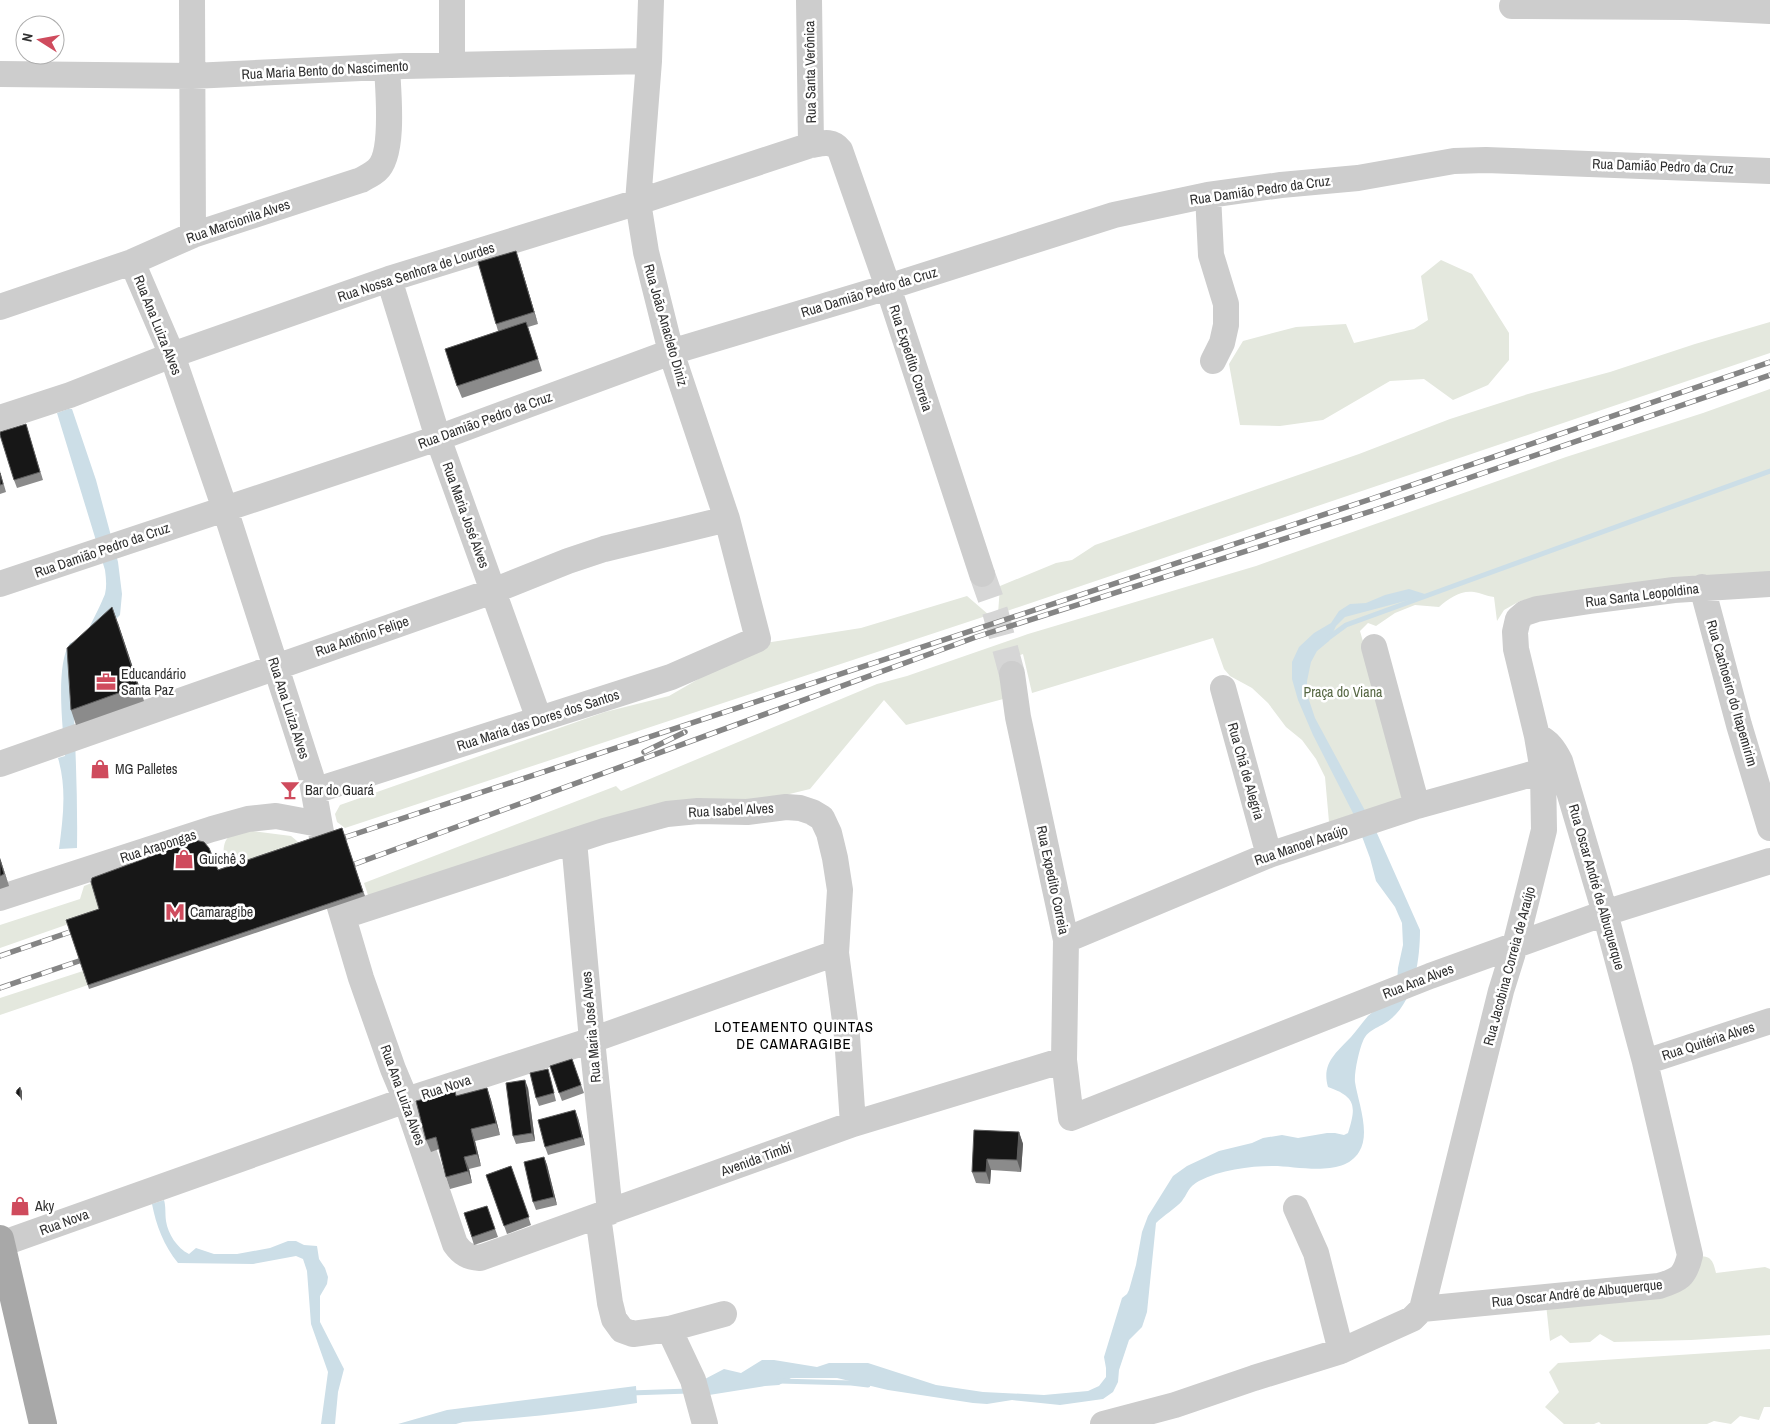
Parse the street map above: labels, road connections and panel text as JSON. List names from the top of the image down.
{
  "streets": {
    "street": [
      "Rua Maria Bento do Nascimento",
      "Rua Santa Verônica",
      "Rua Damião Pedro da Cruz",
      "Rua Marcionila Alves",
      "Rua Nossa Senhora de Lourdes",
      "Rua Ana Luiza Alves",
      "Rua João Anacleto Diniz",
      "Rua Expedito Correia",
      "Rua Maria José Alves",
      "Rua Santa Leopoldina",
      "Rua Antônio Felipe",
      "Rua Cachoeiro do Itapemirim",
      "Rua Maria das Dores dos Santos",
      "Rua Chã de Alegria",
      "Rua Isabel Alves",
      "Rua Manoel Araújo",
      "Rua Arapongas",
      "Rua Oscar André de Albuquerque",
      "Rua Jacobina Correia de Araújo",
      "Rua Ana Alves",
      "Rua Quitéria Alves",
      "Rua Nova",
      "Avenida Timbí"
    ]
  },
  "crossings": [
    ["Rua Maria Bento do Nascimento", "Rua Marcionila Alves"],
    ["Rua Maria Bento do Nascimento", "Rua João Anacleto Diniz"],
    ["Rua Santa Verônica", "Rua Nossa Senhora de Lourdes"],
    ["Rua Santa Verônica", "Rua Expedito Correia"],
    ["Rua Damião Pedro da Cruz", "Rua Ana Luiza Alves"],
    ["Rua Damião Pedro da Cruz", "Rua João Anacleto Diniz"],
    ["Rua Damião Pedro da Cruz", "Rua Expedito Correia"],
    ["Rua Damião Pedro da Cruz", "Rua Maria José Alves"],
    ["Rua Marcionila Alves", "Rua Ana Luiza Alves"],
    ["Rua Nossa Senhora de Lourdes", "Rua Ana Luiza Alves"],
    ["Rua Nossa Senhora de Lourdes", "Rua João Anacleto Diniz"],
    ["Rua Nossa Senhora de Lourdes", "Rua Expedito Correia"],
    ["Rua Nossa Senhora de Lourdes", "Rua Maria José Alves"],
    ["Rua Ana Luiza Alves", "Rua Antônio Felipe"],
    ["Rua Ana Luiza Alves", "Rua Maria das Dores dos Santos"],
    ["Rua Ana Luiza Alves", "Rua Isabel Alves"],
    ["Rua Ana Luiza Alves", "Rua Arapongas"],
    ["Rua Ana Luiza Alves", "Rua Nova"],
    ["Rua Ana Luiza Alves", "Avenida Timbí"],
    ["Rua João Anacleto Diniz", "Rua Antônio Felipe"],
    ["Rua João Anacleto Diniz", "Rua Maria das Dores dos Santos"],
    ["Rua Expedito Correia", "Rua Manoel Araújo"],
    ["Rua Expedito Correia", "Rua Ana Alves"],
    ["Rua Expedito Correia", "Avenida Timbí"],
    ["Rua Maria José Alves", "Rua Antônio Felipe"],
    ["Rua Maria José Alves", "Rua Maria das Dores dos Santos"],
    ["Rua Maria José Alves", "Rua Isabel Alves"],
    ["Rua Maria José Alves", "Rua Nova"],
    ["Rua Maria José Alves", "Avenida Timbí"],
    ["Rua Santa Leopoldina", "Rua Cachoeiro do Itapemirim"],
    ["Rua Santa Leopoldina", "Rua Jacobina Correia de Araújo"],
    ["Rua Chã de Alegria", "Rua Manoel Araújo"],
    ["Rua Isabel Alves", "Rua Nova"],
    ["Rua Isabel Alves", "Avenida Timbí"],
    ["Rua Manoel Araújo", "Rua Jacobina Correia de Araújo"],
    ["Rua Oscar André de Albuquerque", "Rua Jacobina Correia de Araújo"],
    ["Rua Oscar André de Albuquerque", "Rua Ana Alves"],
    ["Rua Oscar André de Albuquerque", "Rua Quitéria Alves"],
    ["Rua Jacobina Correia de Araújo", "Rua Ana Alves"]
  ],
  "districts": ["LOTEAMENTO QUINTAS DE CAMARAGIBE"],
  "parks": ["Praça do Viana"],
  "places": {
    "office": ["Educandário Santa Paz"],
    "shop": ["MG Palletes", "Guichê 3", "Aky"],
    "bar": ["Bar do Guará"],
    "metro station": ["Camaragibe"]
  },
  "north": "left"
}
